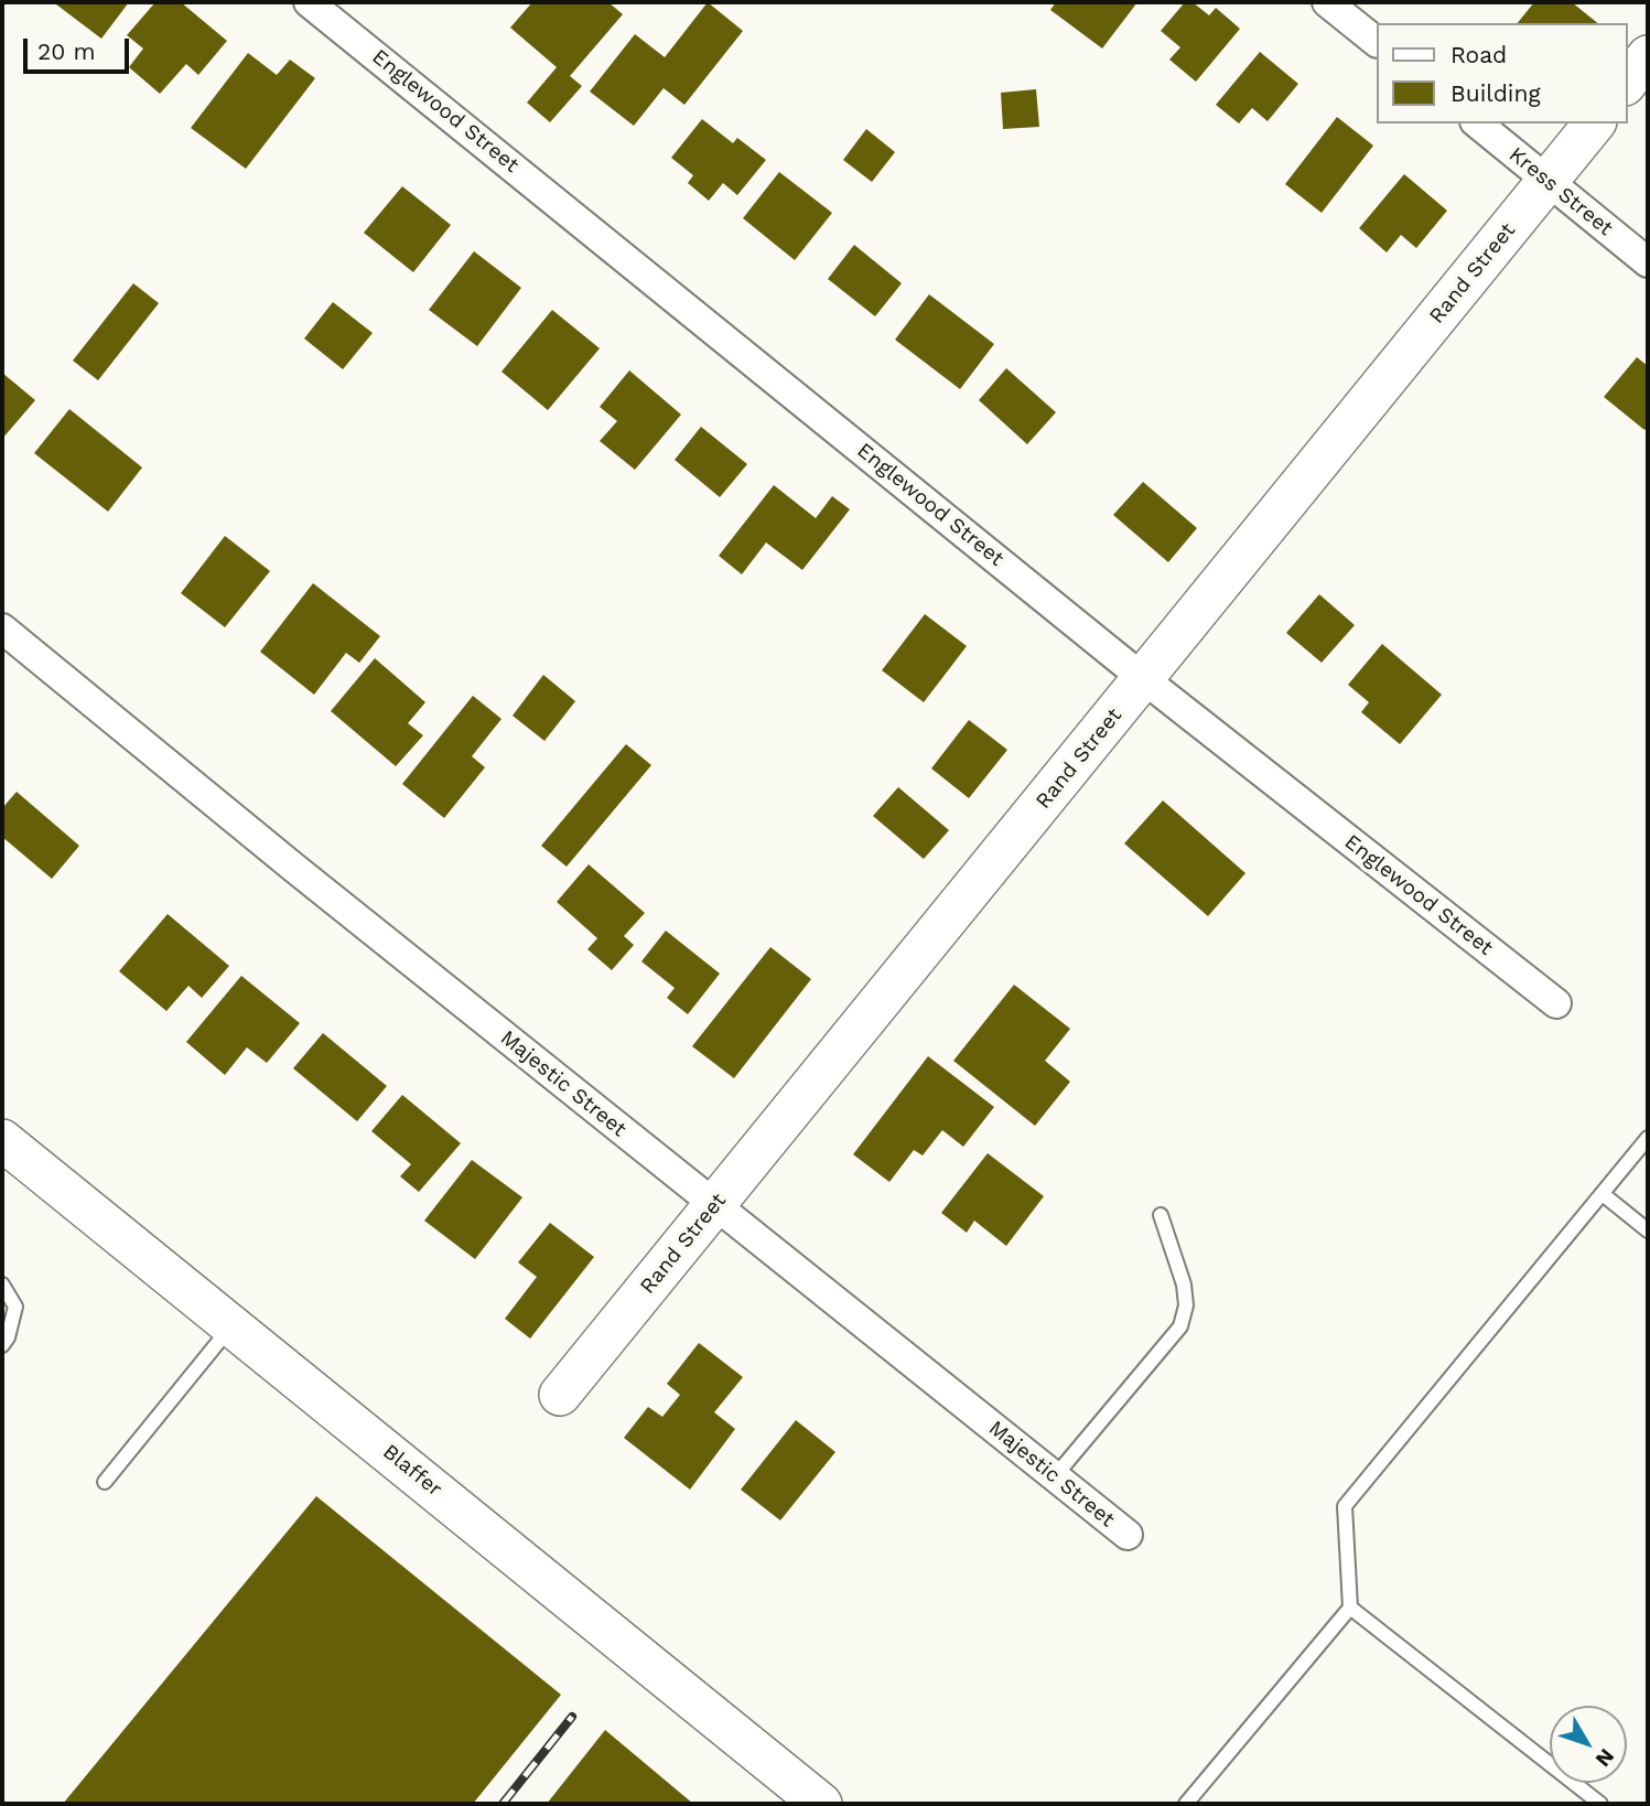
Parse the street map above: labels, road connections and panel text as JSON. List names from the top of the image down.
{
  "streets": {
    "street": [
      "Englewood Street",
      "Kress Street",
      "Rand Street",
      "Majestic Street",
      "Blaffer"
    ]
  },
  "crossings": [
    ["Englewood Street", "Rand Street"],
    ["Kress Street", "Rand Street"],
    ["Rand Street", "Majestic Street"]
  ],
  "legend": ["Road", "Building"],
  "scale_bar": "20 m",
  "north": "bottom right"
}
